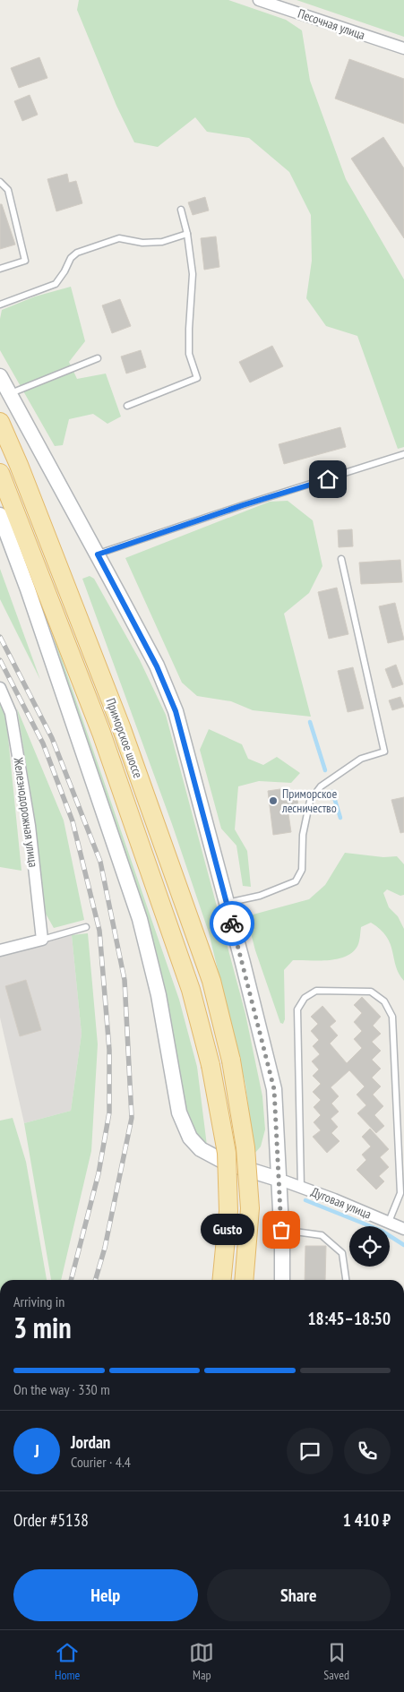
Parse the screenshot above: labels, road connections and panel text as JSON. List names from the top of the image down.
{
  "streets": {
    "main road": ["Приморское шоссе"],
    "street": ["Песочная улица", "Железнодорожная улица", "Дуговая улица"]
  },
  "places": ["Приморское лесничество", "Gusto"],
  "page": {
    "bubble": "Gusto",
    "heading": ["3 min", "Arriving in", "18:45–18:50"],
    "panel": [
      "Jordan",
      "Courier · 4.4",
      "Order #5138",
      "1 410 ₽"
    ],
    "bar": "On the way · 330 m",
    "round": "J",
    "buttons": ["Help", "Share"],
    "tabs": ["Home", "Map", "Saved"]
  }
}
